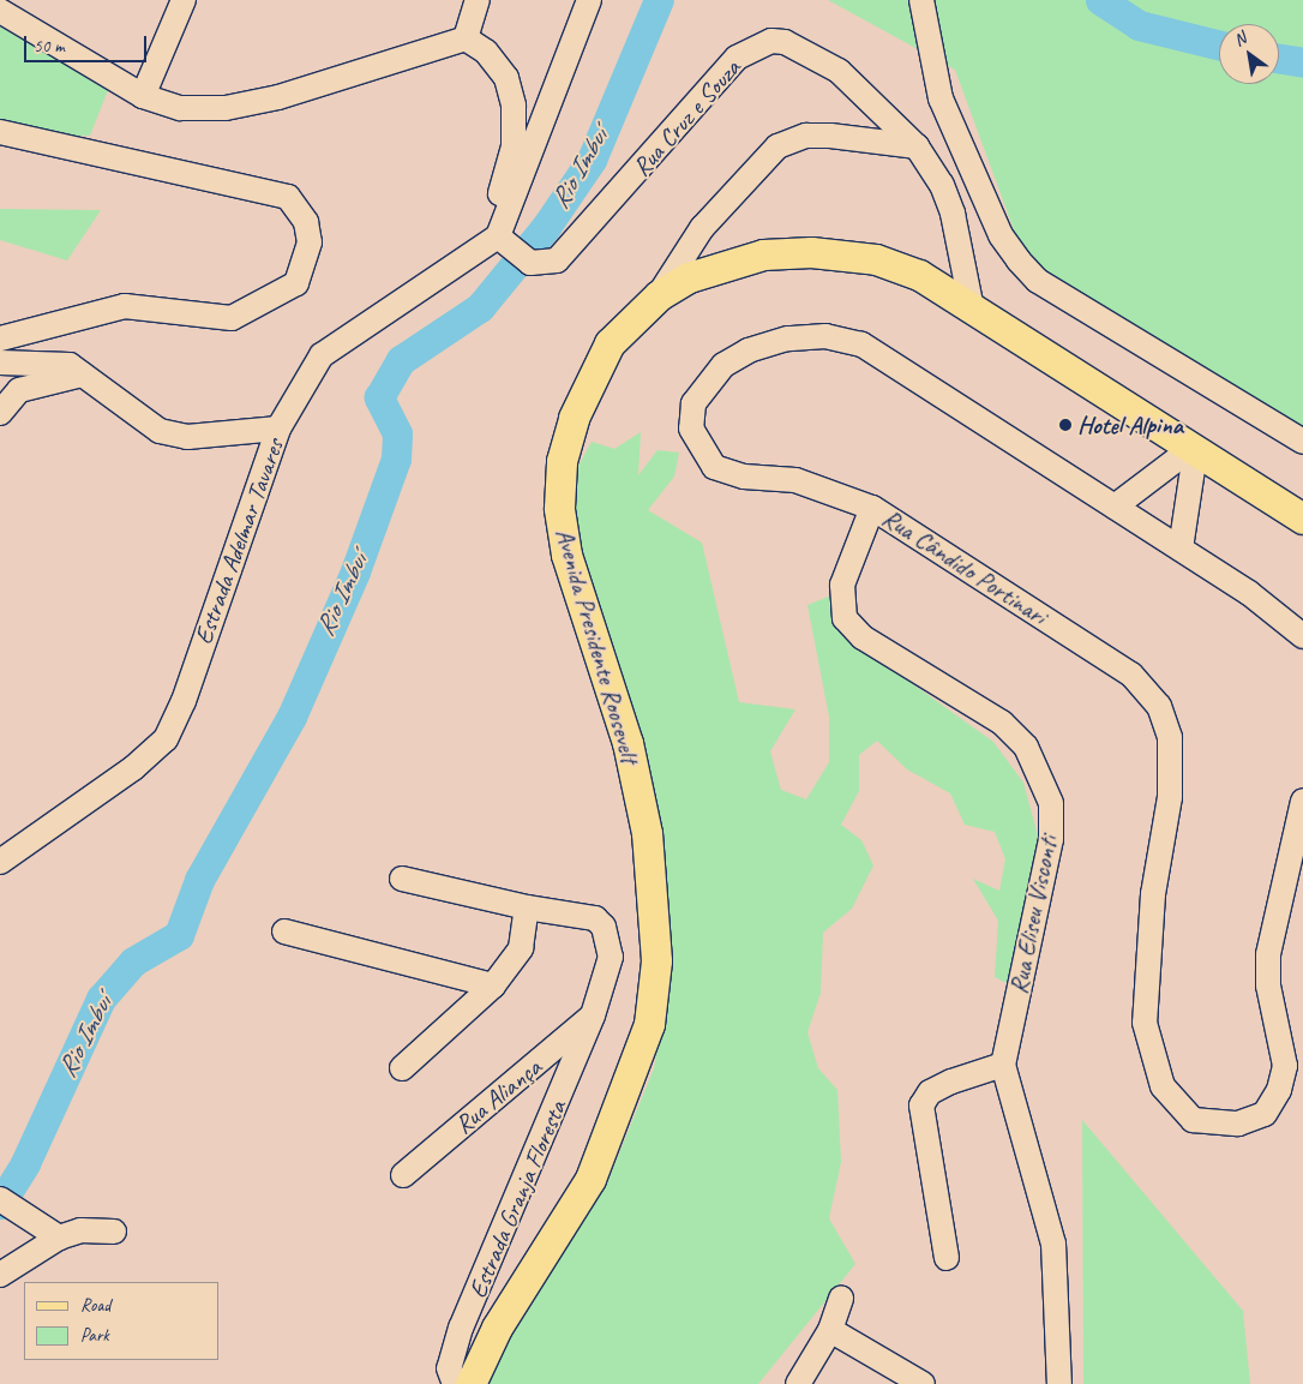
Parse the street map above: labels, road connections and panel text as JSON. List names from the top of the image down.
{
  "streets": {
    "main road": ["Avenida Presidente Roosevelt"],
    "street": [
      "Rua Cruz e Souza",
      "Estrada Adelmar Tavares",
      "Rua Cândido Portinari",
      "Rua Eliseu Visconti",
      "Rua Aliança",
      "Estrada Granja Floresta"
    ]
  },
  "crossings": [
    ["Rua Cruz e Souza", "Estrada Adelmar Tavares"],
    ["Rua Cruz e Souza", "Avenida Presidente Roosevelt"],
    ["Rua Cândido Portinari", "Rua Eliseu Visconti"],
    ["Rua Aliança", "Estrada Granja Floresta"]
  ],
  "water": ["Rio Imbuí"],
  "places": ["Hotel Alpina"],
  "legend": ["Road", "Park"],
  "scale_bar": "50 m",
  "north": "top left"
}
